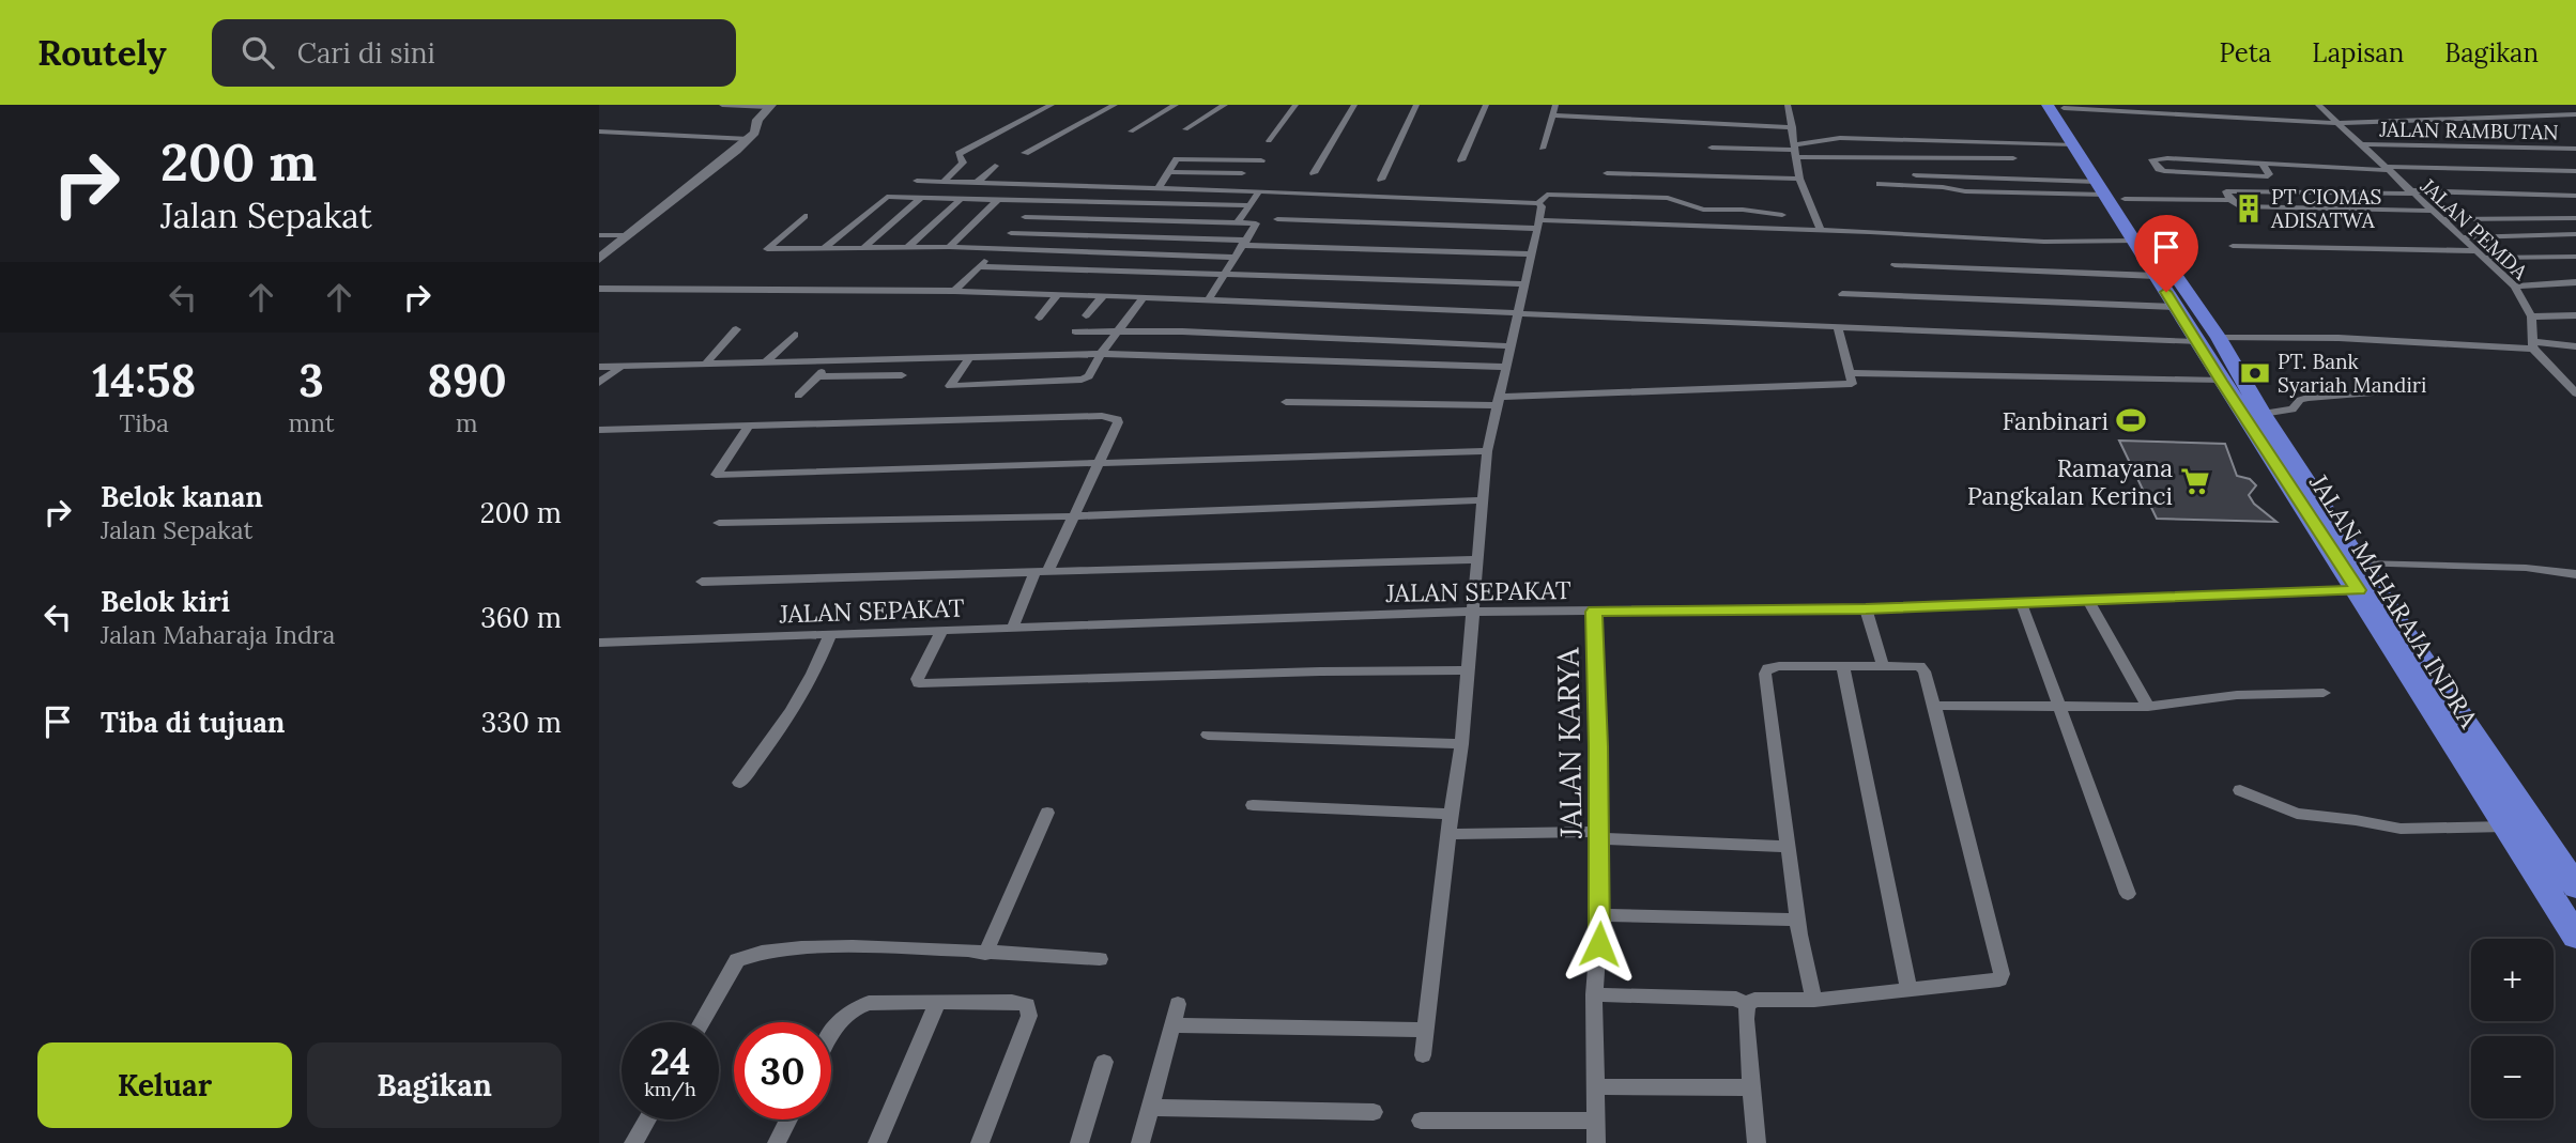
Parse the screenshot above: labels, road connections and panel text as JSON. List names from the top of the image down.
{
  "streets": {
    "highway": ["JALAN MAHARAJA INDRA"],
    "street": [
      "JALAN RAMBUTAN",
      "JALAN PEMDA",
      "JALAN SEPAKAT",
      "JALAN KARYA"
    ]
  },
  "crossings": [
    ["JALAN RAMBUTAN", "JALAN PEMDA"],
    ["JALAN SEPAKAT", "JALAN MAHARAJA INDRA"],
    ["JALAN SEPAKAT", "JALAN KARYA"]
  ],
  "places": {
    "building": ["PT CIOMAS ADISATWA"],
    "bank": ["PT. Bank Syariah Mandiri"],
    "sports": ["Fanbinari"],
    "supermarket": ["Ramayana Pangkalan Kerinci"]
  },
  "page": {
    "header": "Routely",
    "search": "Cari di sini",
    "nav": ["Peta", "Lapisan", "Bagikan"],
    "turn": ["200 m", "Jalan Sepakat"],
    "eta": [
      "14:58",
      "Tiba",
      "3",
      "mnt",
      "890",
      "m"
    ],
    "list": [
      {
        "name": "Belok kanan",
        "note": "Jalan Sepakat",
        "value": "200 m"
      },
      {
        "name": "Belok kiri",
        "note": "Jalan Maharaja Indra",
        "value": "360 m"
      },
      {
        "name": "Tiba di tujuan",
        "value": "330 m"
      }
    ],
    "map_buttons": ["+", "−"],
    "speed": "24 km/h",
    "limit": "30",
    "buttons": ["Keluar", "Bagikan"]
  }
}
